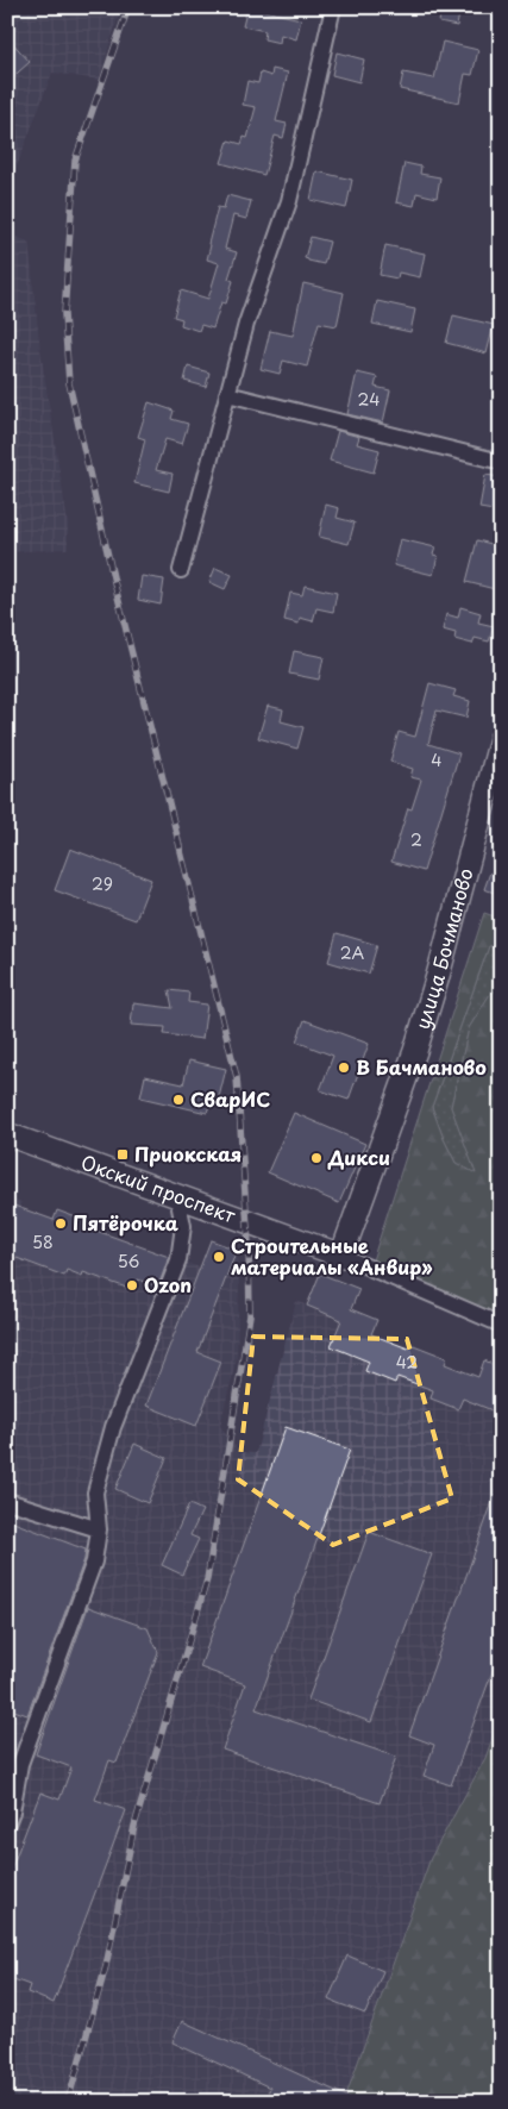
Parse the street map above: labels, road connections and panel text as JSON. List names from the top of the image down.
{
  "streets": {
    "main road": ["улица Бочманово", "Окский проспект"]
  },
  "crossings": [
    ["улица Бочманово", "Окский проспект"]
  ],
  "places": {
    "other": [
      "В Бачманово",
      "СварИС",
      "Дикси",
      "Пятёрочка",
      "Строительные материалы «Анвир»",
      "Ozon"
    ],
    "transit": ["Приокская"]
  },
  "house_numbers": [
    "24",
    "4",
    "2",
    "29",
    "2А",
    "58",
    "56",
    "42"
  ]
}
